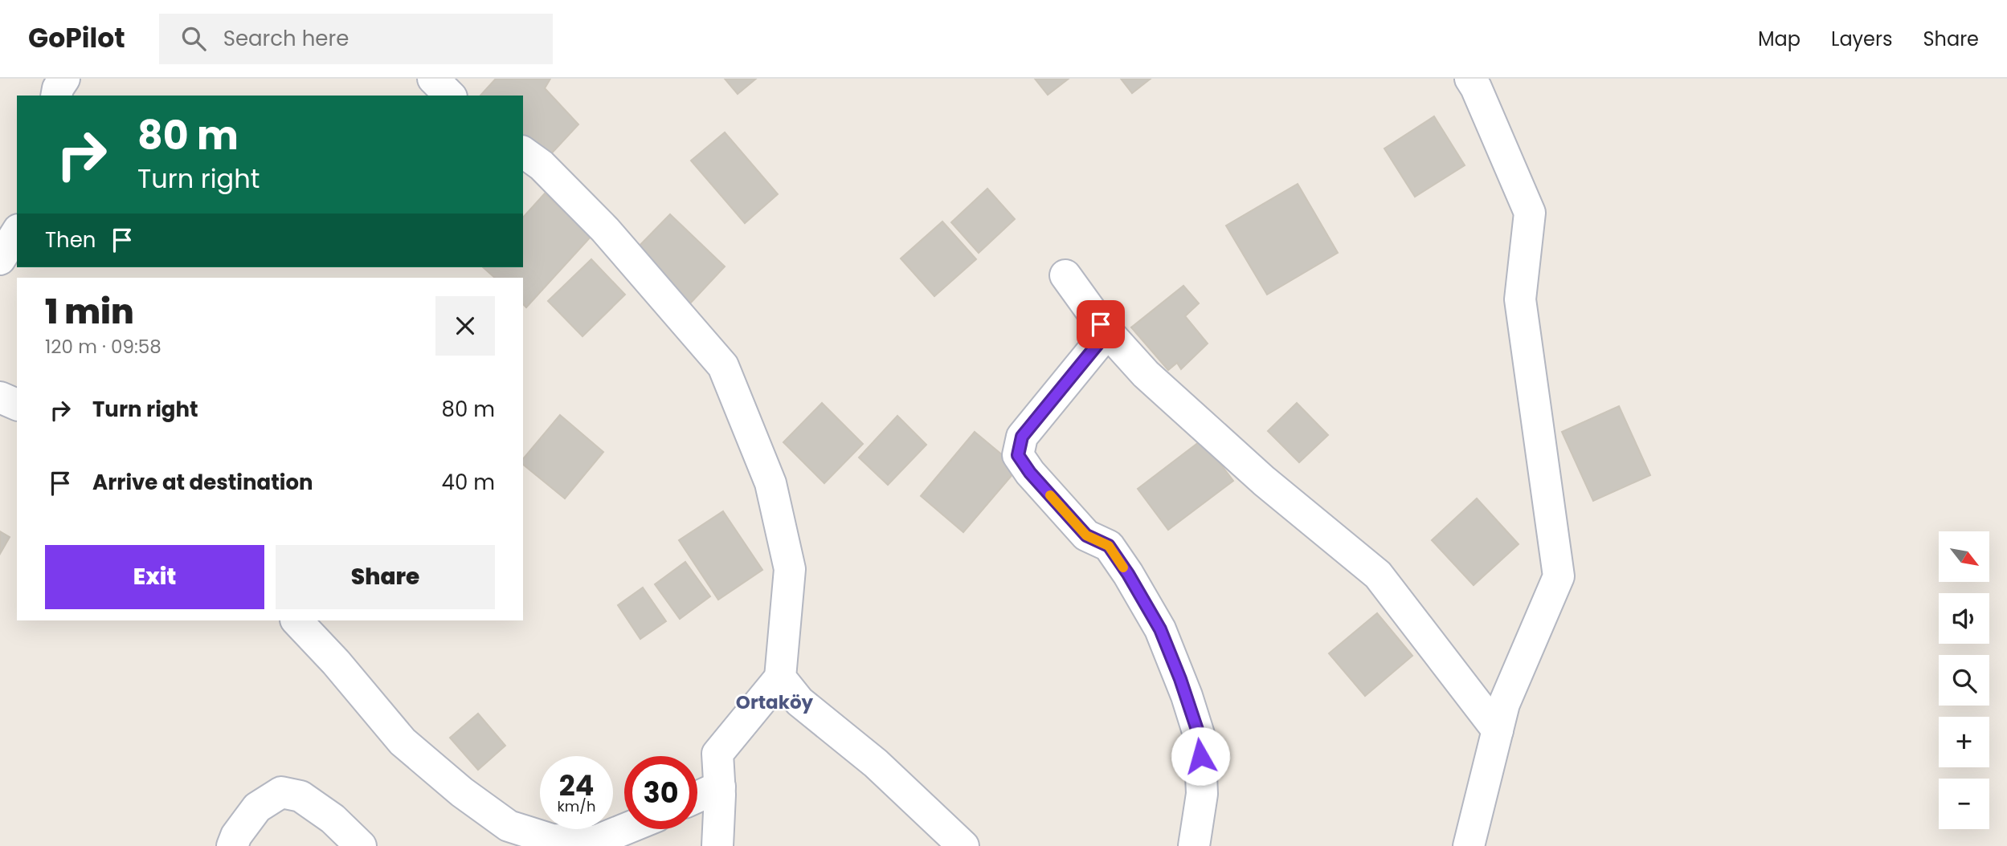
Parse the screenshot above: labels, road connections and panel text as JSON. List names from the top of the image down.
{
  "districts": ["Ortaköy"],
  "north": "bottom right",
  "page": {
    "header": "GoPilot",
    "search": "Search here",
    "nav": ["Map", "Layers", "Share"],
    "turn": ["80 m", "Turn right"],
    "then": "Then",
    "heading": ["1 min", "120 m · 09:58"],
    "list": [
      {
        "name": "Turn right",
        "value": "80 m"
      },
      {
        "name": "Arrive at destination",
        "value": "40 m"
      }
    ],
    "map_buttons": ["+", "−"],
    "buttons": ["Exit", "Share"],
    "speed": "24 km/h",
    "limit": "30"
  }
}
